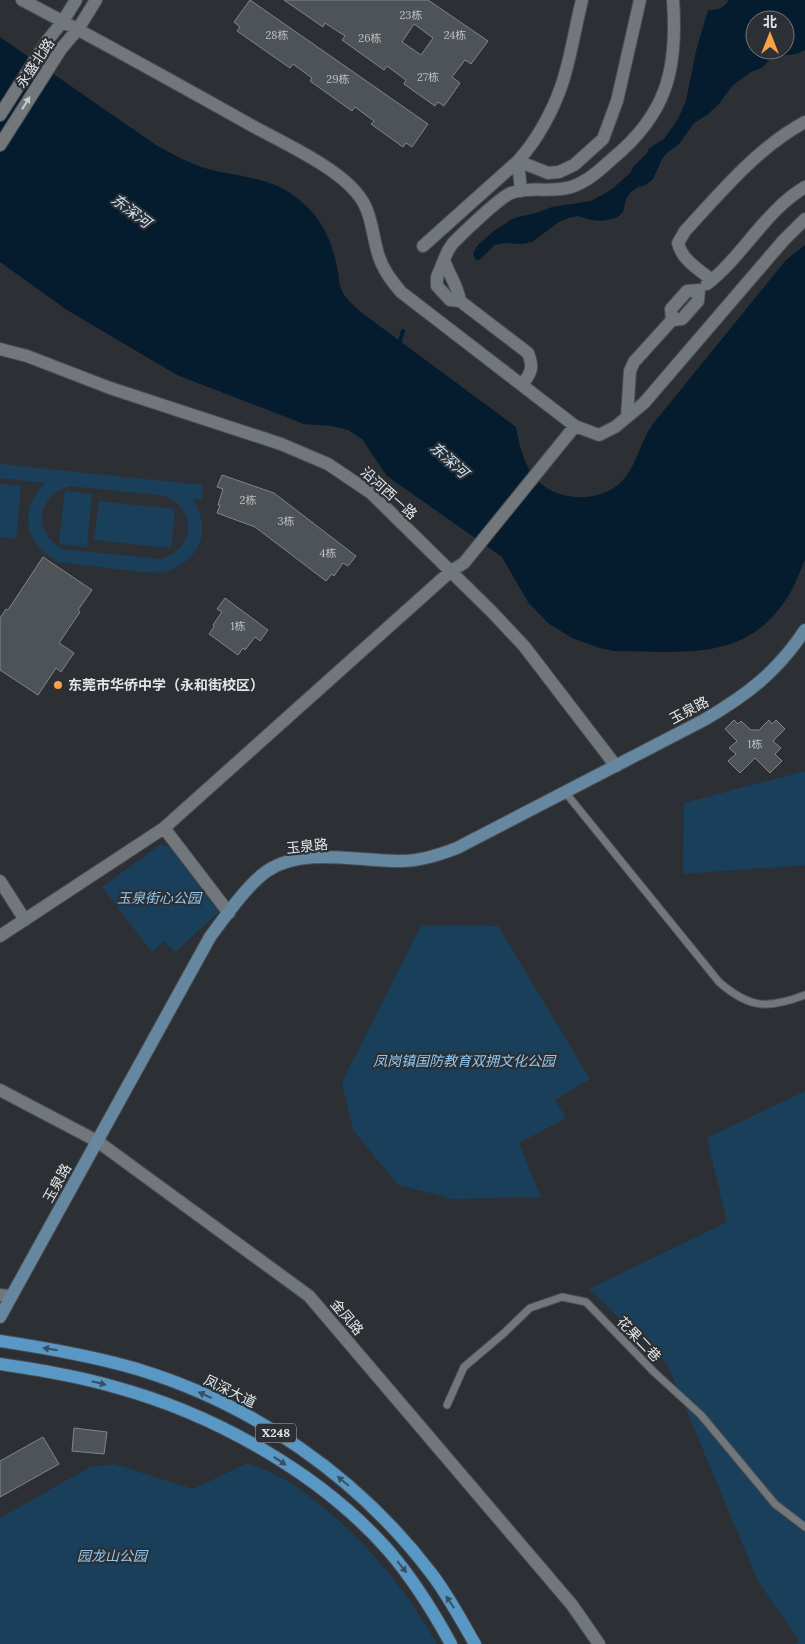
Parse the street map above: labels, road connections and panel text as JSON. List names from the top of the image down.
{
  "streets": {
    "main road": ["凤深大道", "X248"],
    "street": [
      "永盛北路",
      "沿河西一路",
      "玉泉路",
      "金凤路"
    ],
    "lane": ["花果二巷"]
  },
  "crossings": [
    ["沿河西一路", "玉泉路"],
    ["玉泉路", "金凤路"]
  ],
  "water": ["东深河"],
  "parks": ["玉泉街心公园", "凤岗镇国防教育双拥文化公园", "园龙山公园"],
  "places": ["东莞市华侨中学（永和街校区）"],
  "house_numbers": [
    "23栋",
    "28栋",
    "24栋",
    "26栋",
    "27栋",
    "29栋",
    "2栋",
    "3栋",
    "4栋",
    "1栋",
    "1栋"
  ],
  "north": "top"
}
